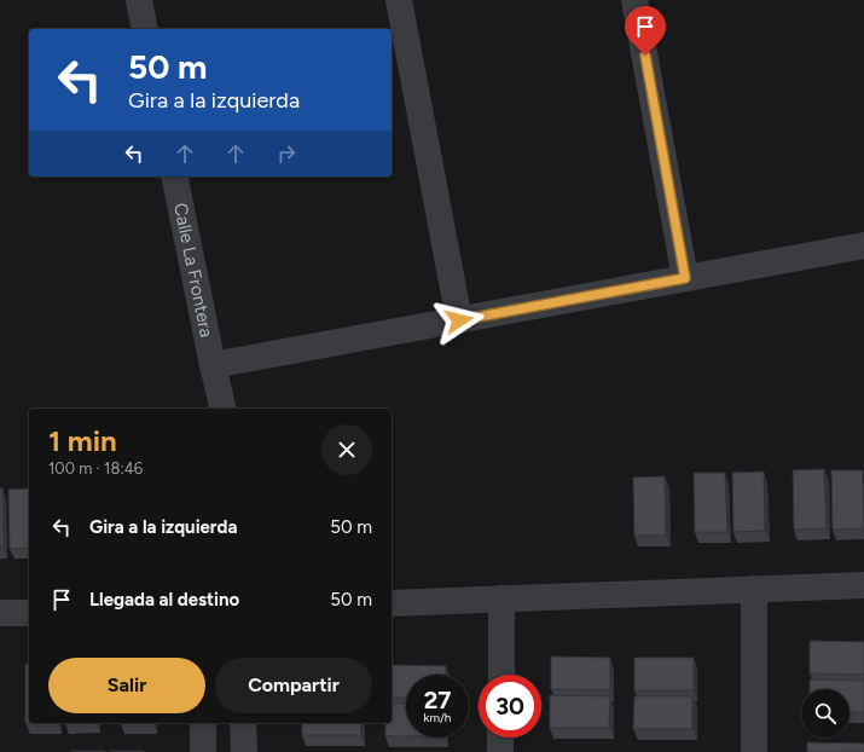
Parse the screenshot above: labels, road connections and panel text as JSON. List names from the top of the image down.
{
  "streets": {
    "street": ["Calle La Frontera"]
  },
  "page": {
    "turn": ["50 m", "Gira a la izquierda"],
    "heading": ["1 min", "100 m · 18:46"],
    "list": [
      {
        "name": "Gira a la izquierda",
        "value": "50 m"
      },
      {
        "name": "Llegada al destino",
        "value": "50 m"
      }
    ],
    "buttons": ["Salir", "Compartir"],
    "speed": "27 km/h",
    "limit": "30"
  }
}
